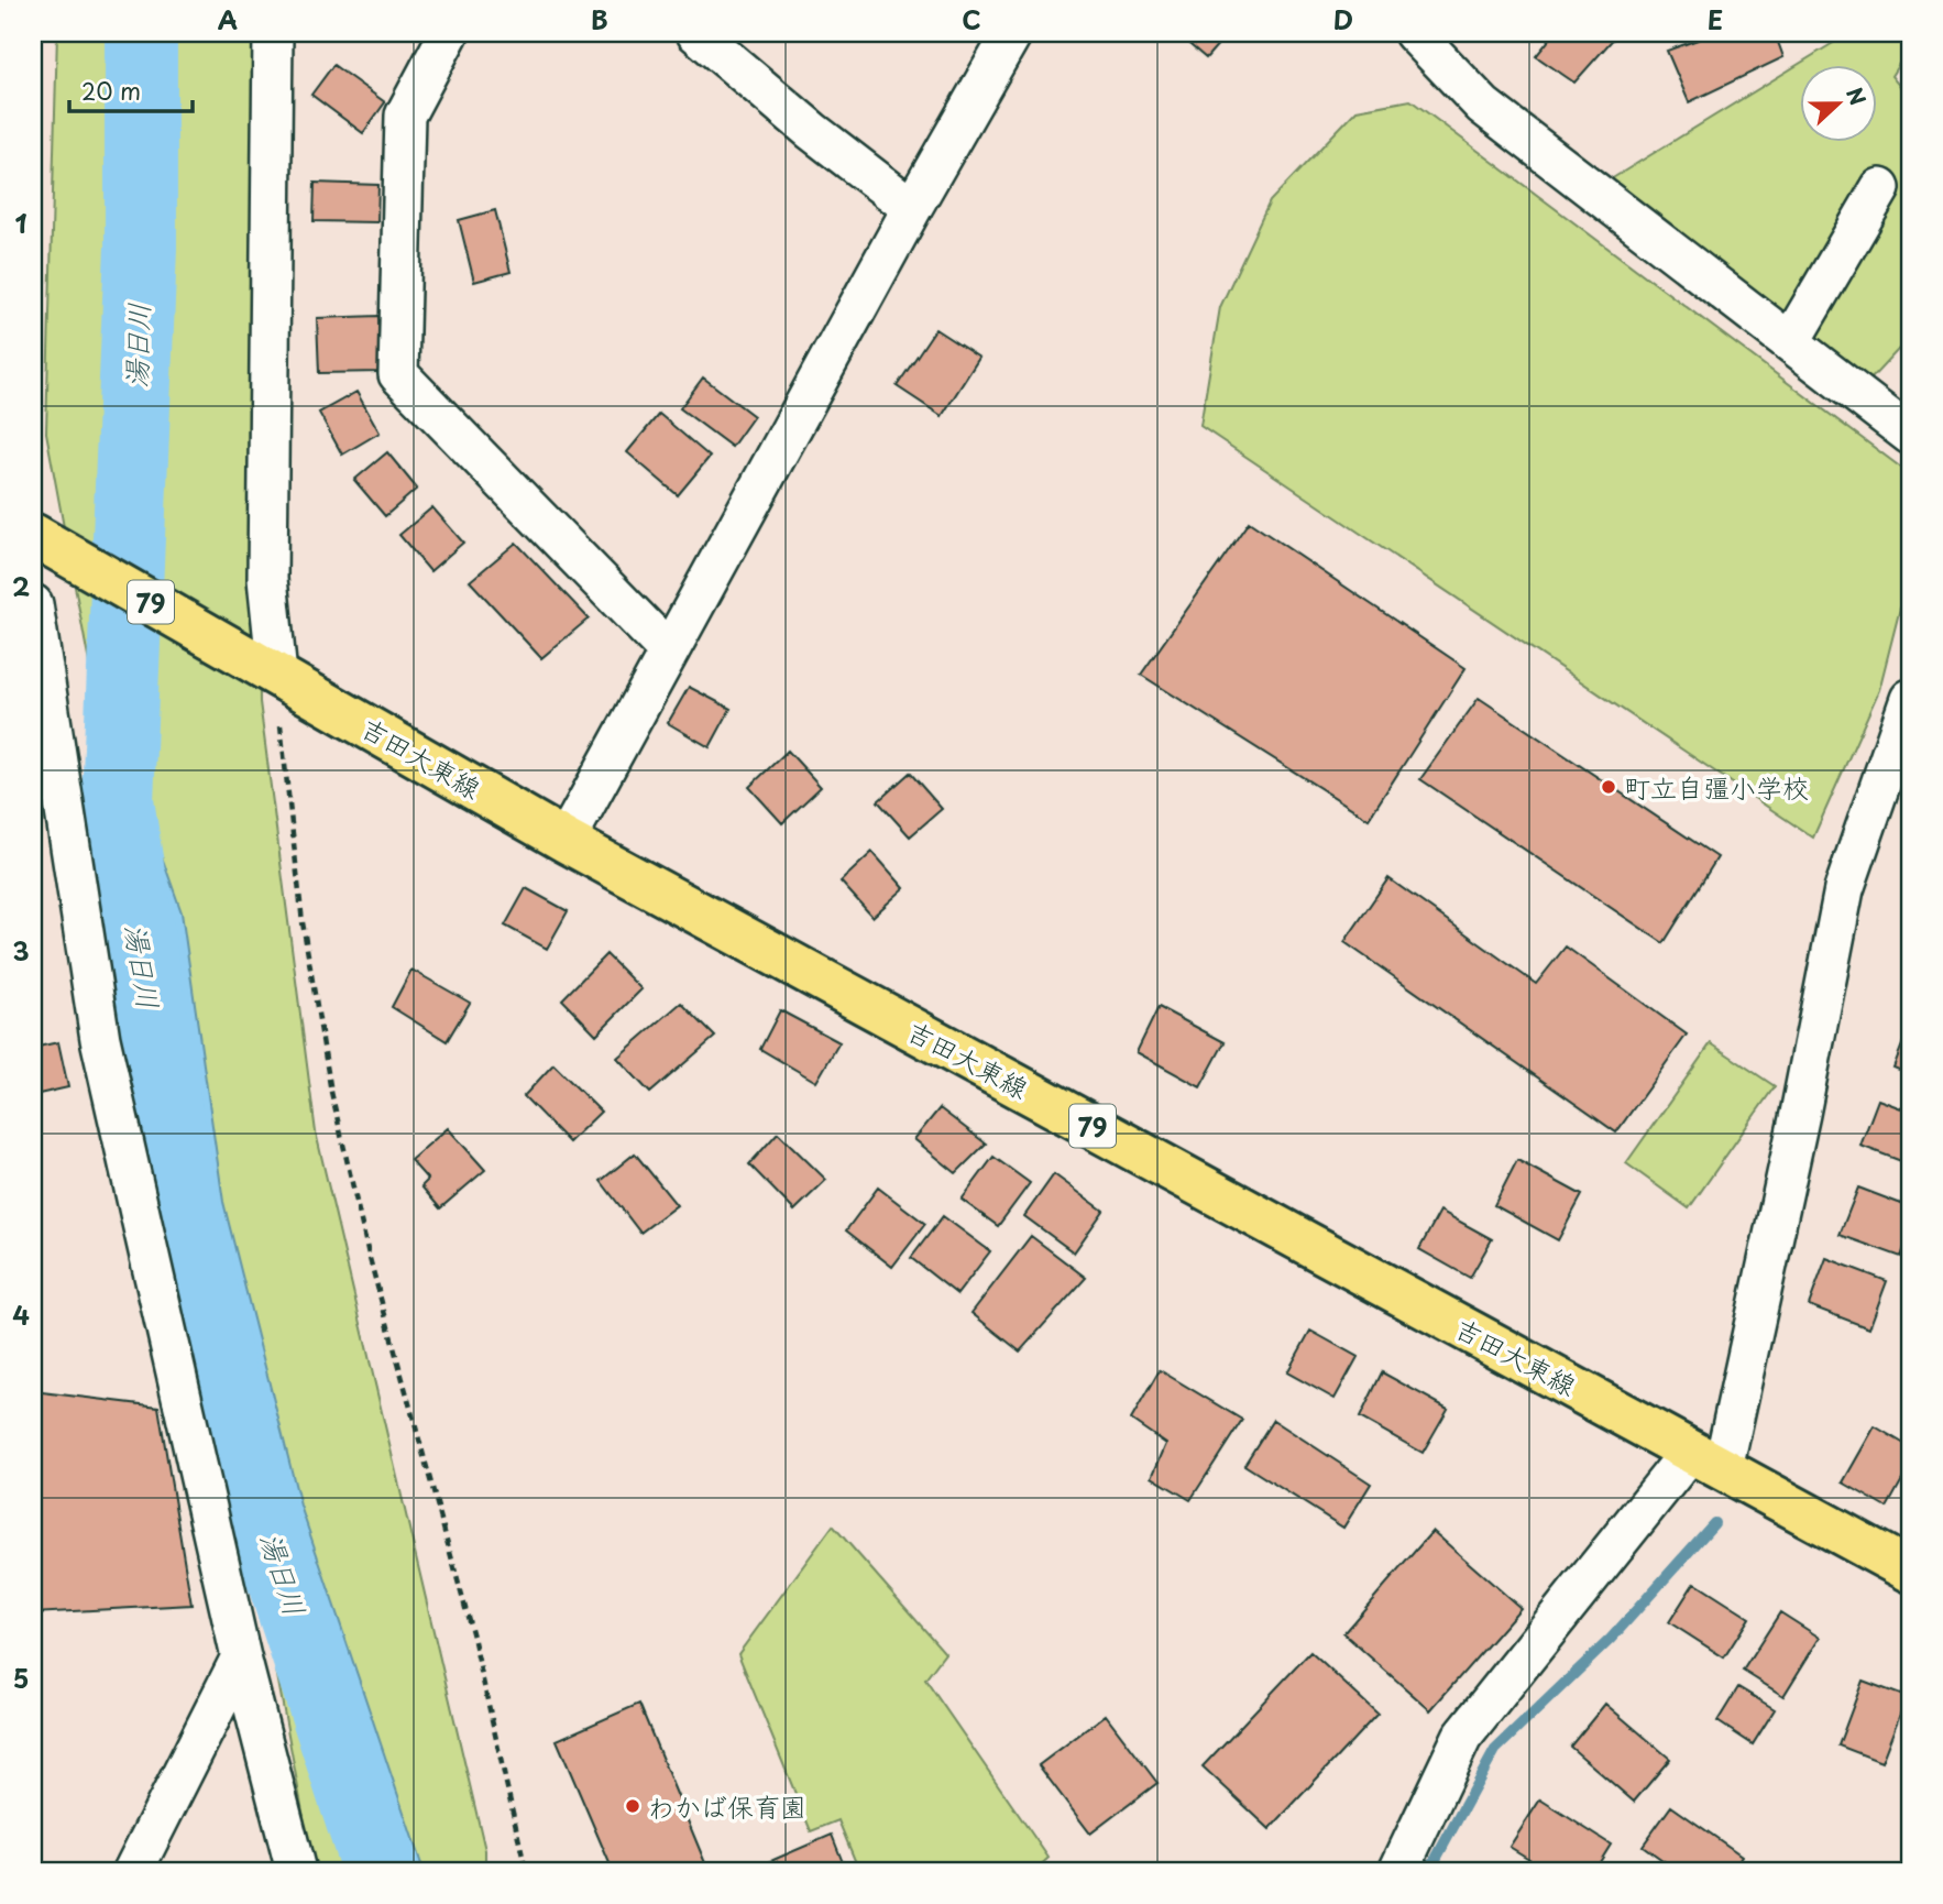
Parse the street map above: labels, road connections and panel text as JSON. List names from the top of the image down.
{
  "streets": {
    "main road": ["79", "吉田大東線"]
  },
  "water": ["湯日川"],
  "places": ["町立自彊小学校", "わかば保育園"],
  "scale_bar": "20 m",
  "north": "right",
  "grid": {
    "columns": [
      "A",
      "B",
      "C",
      "D",
      "E"
    ],
    "rows": [
      "1",
      "2",
      "3",
      "4",
      "5"
    ]
  }
}
